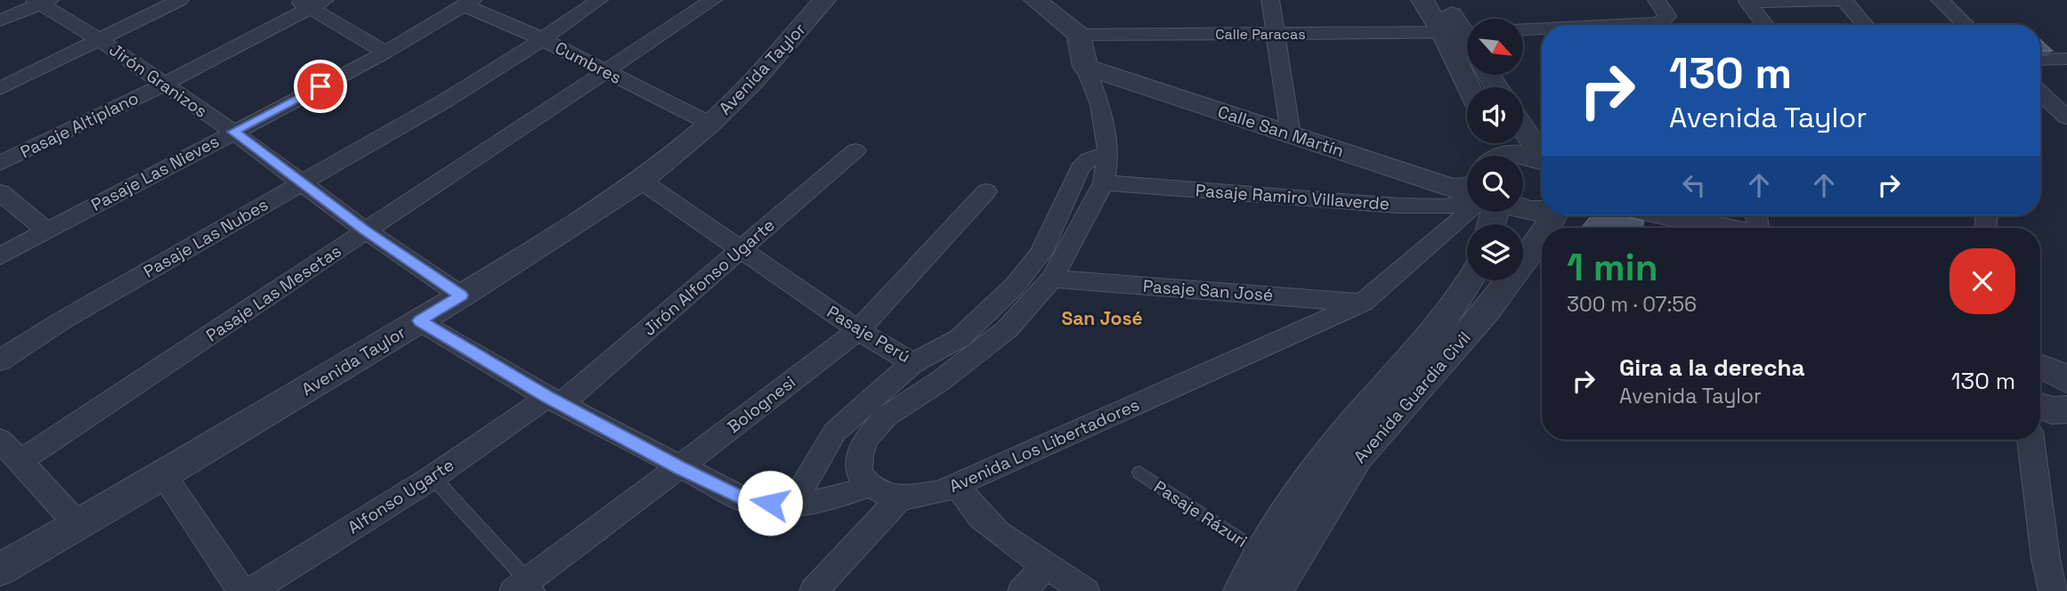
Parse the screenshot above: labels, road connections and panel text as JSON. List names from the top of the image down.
{
  "streets": {
    "street": [
      "Calle Paracas",
      "Cumbres",
      "Avenida Taylor",
      "Jirón Granizos",
      "Pasaje Altiplano",
      "Calle San Martín",
      "Pasaje Las Nieves",
      "Pasaje Ramiro Villaverde",
      "Pasaje Las Nubes",
      "Jirón Alfonso Ugarte",
      "Pasaje San José",
      "Pasaje Las Mesetas",
      "Pasaje Perú",
      "Avenida Guardia Civil",
      "Bolognesi",
      "Avenida Los Libertadores",
      "Alfonso Ugarte"
    ],
    "lane": ["Pasaje Rázuri"]
  },
  "crossings": [
    ["Cumbres", "Avenida Taylor"],
    ["Cumbres", "Pasaje Las Nieves"],
    ["Cumbres", "Pasaje Las Mesetas"],
    ["Avenida Taylor", "Jirón Granizos"],
    ["Avenida Taylor", "Pasaje Perú"],
    ["Jirón Granizos", "Pasaje Altiplano"],
    ["Jirón Granizos", "Pasaje Las Nieves"],
    ["Jirón Granizos", "Pasaje Las Nubes"],
    ["Jirón Granizos", "Pasaje Las Mesetas"],
    ["Jirón Alfonso Ugarte", "Pasaje Perú"],
    ["Jirón Alfonso Ugarte", "Alfonso Ugarte"],
    ["Pasaje San José", "Avenida Los Libertadores"],
    ["Pasaje Perú", "Bolognesi"],
    ["Avenida Guardia Civil", "Pasaje Rázuri"]
  ],
  "districts": ["San José"],
  "north": "bottom right",
  "page": {
    "turn": ["130 m", "Avenida Taylor"],
    "heading": ["1 min", "300 m · 07:56"],
    "list": [
      {
        "name": "Gira a la derecha",
        "note": "Avenida Taylor",
        "value": "130 m"
      }
    ]
  }
}
